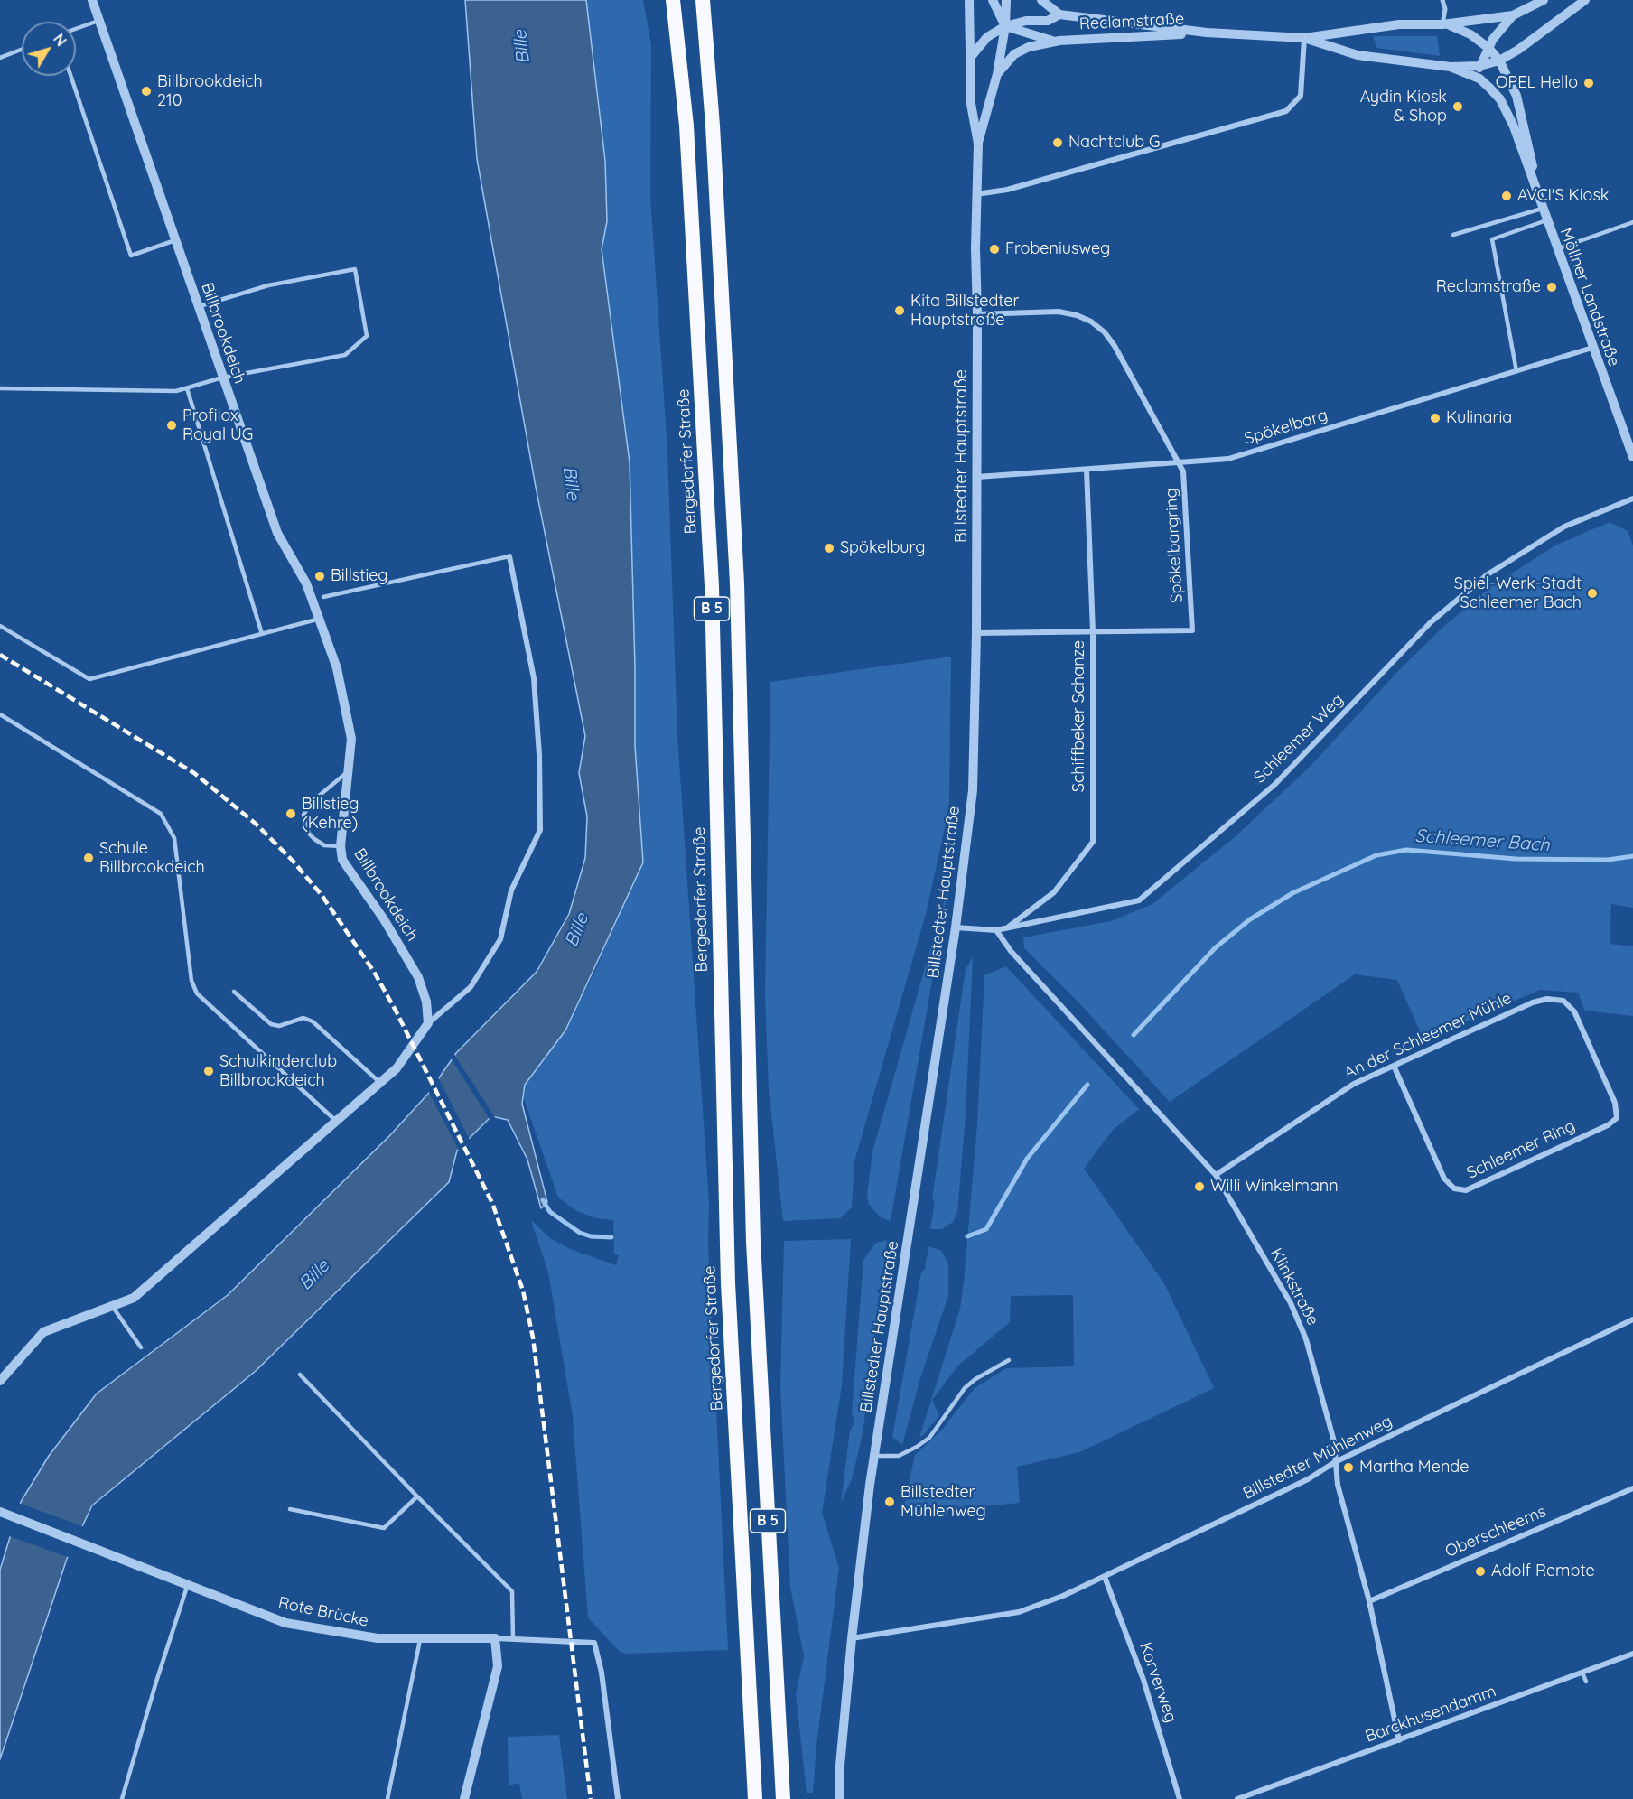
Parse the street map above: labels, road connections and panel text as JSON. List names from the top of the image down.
{
  "streets": {
    "highway": ["Bergedorfer Straße", "B 5"],
    "street": [
      "Reclamstraße",
      "Möllner Landstraße",
      "Billbrookdeich",
      "Spökelbarg",
      "Billstedter Hauptstraße",
      "Spökelbargring",
      "Schiffbeker Schanze",
      "Schleemer Weg",
      "An der Schleemer Mühle",
      "Schleemer Ring",
      "Klinkstraße",
      "Billstedter Mühlenweg",
      "Oberschleems",
      "Rote Brücke",
      "Korverweg",
      "Barckhusendamm"
    ]
  },
  "crossings": [
    ["Reclamstraße", "Möllner Landstraße"],
    ["Reclamstraße", "Billstedter Hauptstraße"],
    ["Möllner Landstraße", "Spökelbarg"],
    ["Spökelbarg", "Billstedter Hauptstraße"],
    ["Spökelbarg", "Spökelbargring"],
    ["Spökelbarg", "Schiffbeker Schanze"],
    ["Billstedter Hauptstraße", "Spökelbargring"],
    ["Billstedter Hauptstraße", "Schleemer Weg"],
    ["Billstedter Hauptstraße", "Billstedter Mühlenweg"],
    ["Spökelbargring", "Schiffbeker Schanze"],
    ["Schiffbeker Schanze", "Schleemer Weg"],
    ["Schleemer Weg", "Klinkstraße"],
    ["An der Schleemer Mühle", "Schleemer Ring"],
    ["An der Schleemer Mühle", "Klinkstraße"],
    ["Klinkstraße", "Billstedter Mühlenweg"],
    ["Klinkstraße", "Oberschleems"],
    ["Klinkstraße", "Barckhusendamm"],
    ["Billstedter Mühlenweg", "Korverweg"]
  ],
  "water": ["Bille", "Schleemer Bach"],
  "places": [
    "OPEL Hello",
    "Billbrookdeich 210",
    "Aydin Kiosk & Shop",
    "Nachtclub G",
    "AVCI'S Kiosk",
    "Frobeniusweg",
    "Reclamstraße",
    "Kita Billstedter Hauptstraße",
    "Kulinaria",
    "Profilox Royal UG",
    "Spökelburg",
    "Billstieg",
    "Spiel-Werk-Stadt Schleemer Bach",
    "Billstieg (Kehre)",
    "Schule Billbrookdeich",
    "Schulkinderclub Billbrookdeich",
    "Willi Winkelmann",
    "Martha Mende",
    "Billstedter Mühlenweg",
    "Adolf Rembte"
  ],
  "north": "top right"
}
